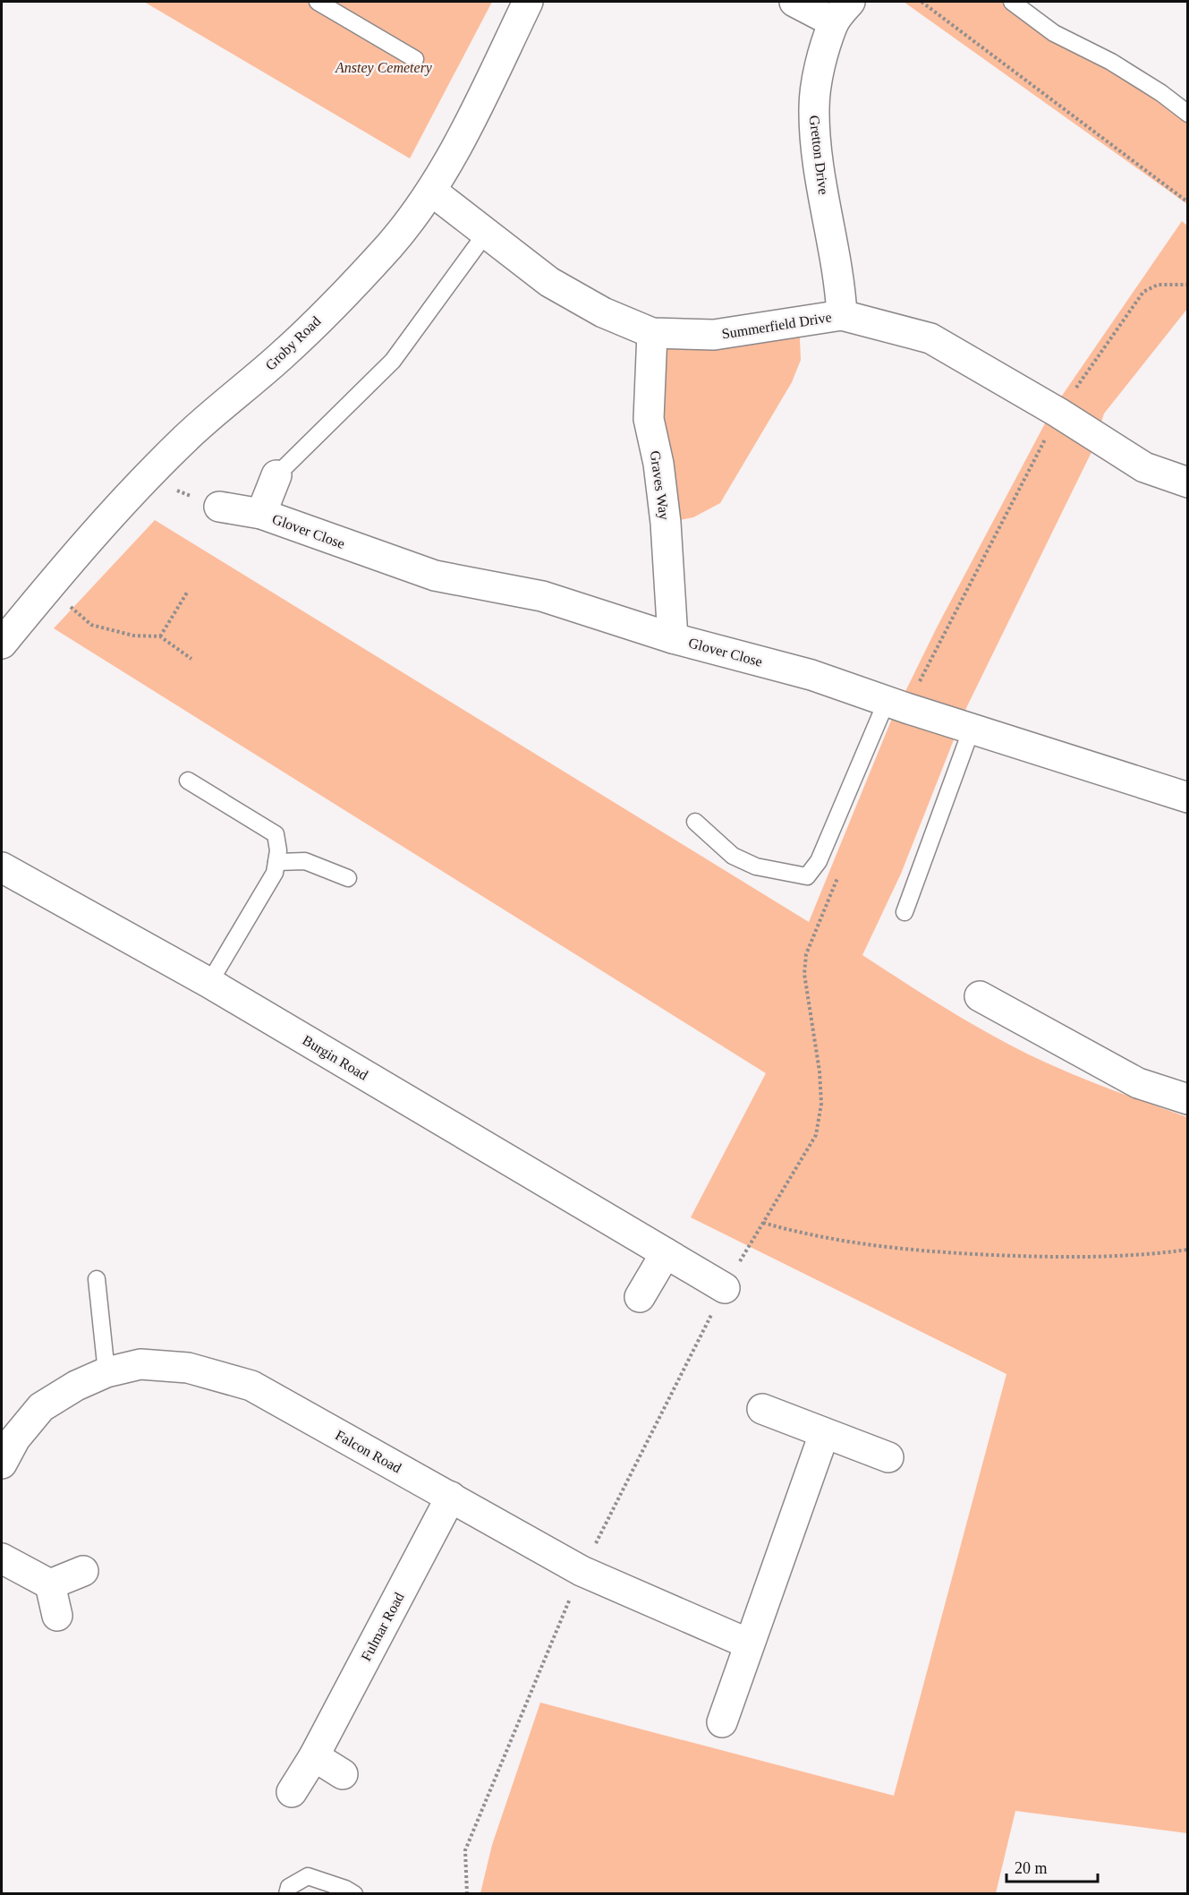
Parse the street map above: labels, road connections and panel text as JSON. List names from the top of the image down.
{
  "streets": {
    "street": [
      "Gretton Drive",
      "Summerfield Drive",
      "Groby Road",
      "Graves Way",
      "Glover Close",
      "Burgin Road",
      "Falcon Road",
      "Fulmar Road"
    ]
  },
  "crossings": [
    ["Gretton Drive", "Summerfield Drive"],
    ["Summerfield Drive", "Groby Road"],
    ["Summerfield Drive", "Graves Way"],
    ["Graves Way", "Glover Close"],
    ["Falcon Road", "Fulmar Road"]
  ],
  "parks": ["Anstey Cemetery"],
  "scale_bar": "20 m"
}
